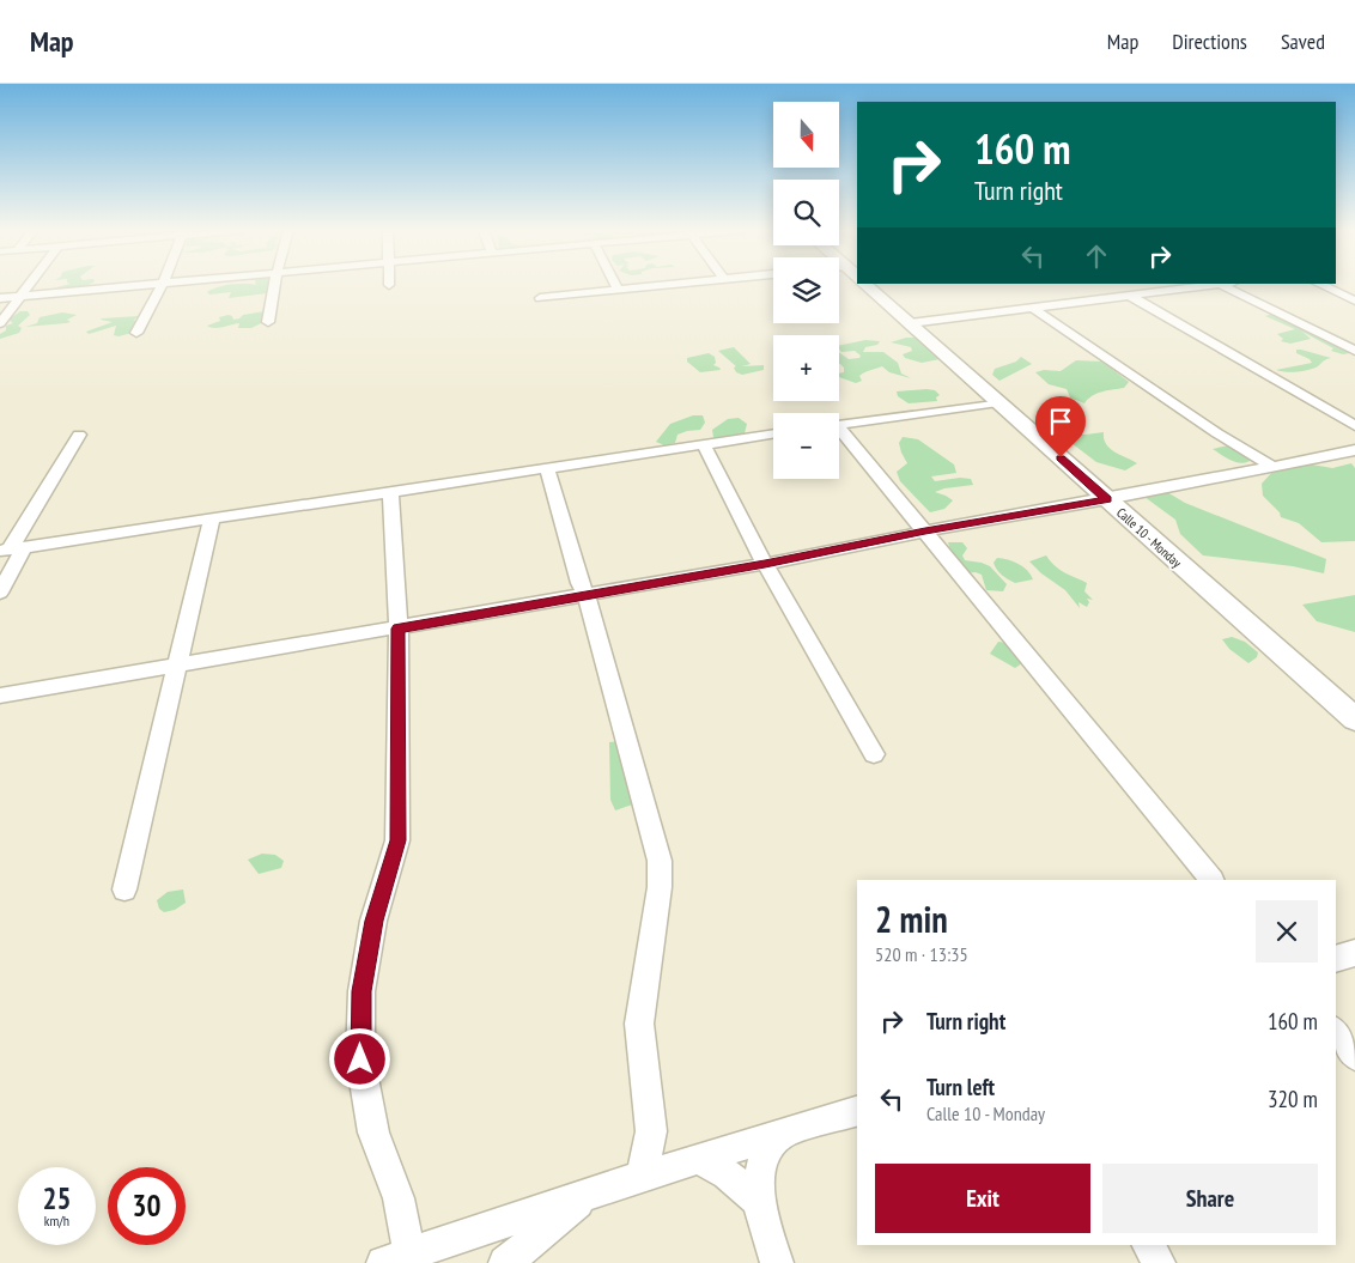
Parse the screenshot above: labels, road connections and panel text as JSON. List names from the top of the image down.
{
  "streets": {
    "street": ["Calle 10 - Monday"]
  },
  "north": "bottom",
  "page": {
    "header": "Map",
    "nav": ["Map", "Directions", "Saved"],
    "map_buttons": ["+", "−"],
    "turn": ["160 m", "Turn right"],
    "heading": ["2 min", "520 m · 13:35"],
    "list": [
      {
        "name": "Turn right",
        "value": "160 m"
      },
      {
        "name": "Turn left",
        "note": "Calle 10 - Monday",
        "value": "320 m"
      }
    ],
    "buttons": ["Exit", "Share"],
    "speed": "25 km/h",
    "limit": "30"
  }
}
